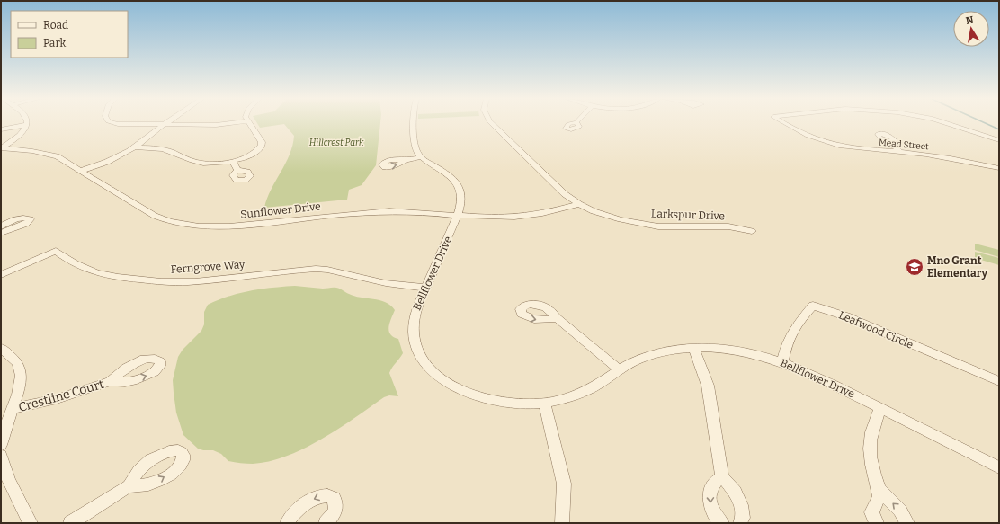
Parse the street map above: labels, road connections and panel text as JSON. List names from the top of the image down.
{
  "streets": {
    "street": [
      "Mead Street",
      "Sunflower Drive",
      "Larkspur Drive",
      "Ferngrove Way",
      "Bellflower Drive",
      "Leafwood Circle",
      "Crestline Court"
    ]
  },
  "crossings": [
    ["Sunflower Drive", "Larkspur Drive"],
    ["Sunflower Drive", "Bellflower Drive"],
    ["Ferngrove Way", "Bellflower Drive"],
    ["Bellflower Drive", "Leafwood Circle"]
  ],
  "parks": ["Hillcrest Park"],
  "places": {
    "school or university": ["Mno Grant Elementary"]
  },
  "legend": ["Road", "Park"],
  "north": "top"
}
